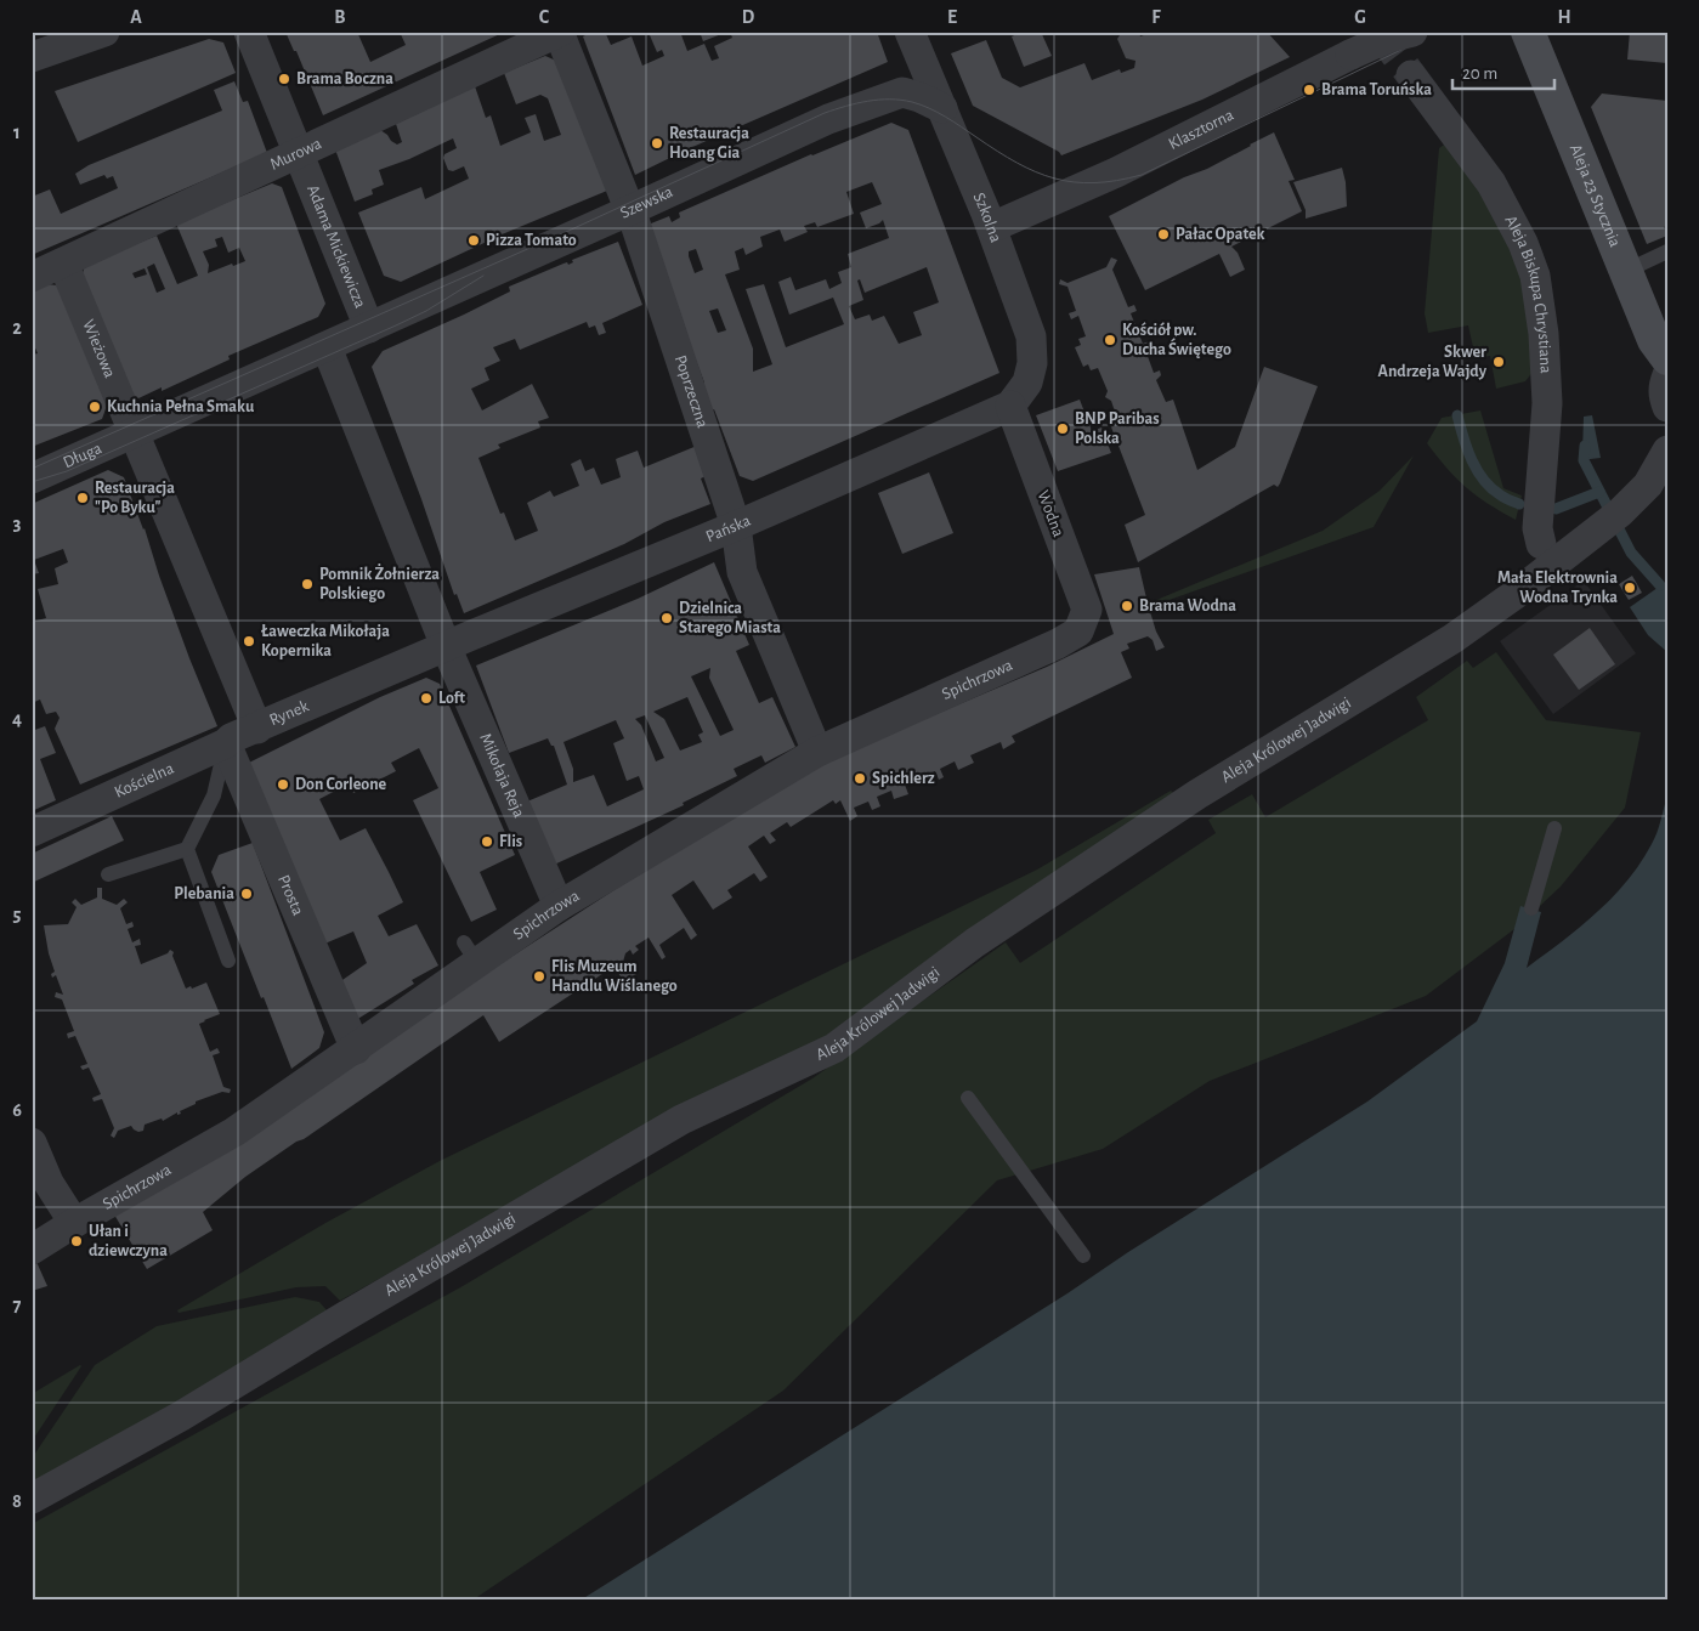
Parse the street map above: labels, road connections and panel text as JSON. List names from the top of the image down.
{
  "streets": {
    "street": [
      "Klasztorna",
      "Murowa",
      "Aleja 23 Stycznia",
      "Szewska",
      "Szkolna",
      "Adama Mickiewicza",
      "Aleja Biskupa Chrystiana",
      "Wieżowa",
      "Poprzeczna",
      "Długa",
      "Wodna",
      "Pańska",
      "Spichrzowa",
      "Rynek",
      "Aleja Królowej Jadwigi",
      "Mikołaja Reja",
      "Kościelna",
      "Prosta"
    ]
  },
  "crossings": [
    ["Klasztorna", "Szkolna"],
    ["Murowa", "Adama Mickiewicza"],
    ["Murowa", "Wieżowa"],
    ["Murowa", "Poprzeczna"],
    ["Szewska", "Szkolna"],
    ["Szewska", "Adama Mickiewicza"],
    ["Szewska", "Poprzeczna"],
    ["Szkolna", "Wodna"],
    ["Szkolna", "Pańska"],
    ["Wieżowa", "Długa"],
    ["Wieżowa", "Rynek"],
    ["Poprzeczna", "Pańska"],
    ["Poprzeczna", "Spichrzowa"],
    ["Długa", "Rynek"],
    ["Wodna", "Pańska"],
    ["Wodna", "Spichrzowa"],
    ["Pańska", "Rynek"],
    ["Pańska", "Mikołaja Reja"],
    ["Spichrzowa", "Mikołaja Reja"],
    ["Spichrzowa", "Prosta"],
    ["Rynek", "Mikołaja Reja"],
    ["Rynek", "Kościelna"],
    ["Kościelna", "Prosta"]
  ],
  "places": [
    "Brama Boczna",
    "Brama Toruńska",
    "Restauracja Hoang Gia",
    "Pałac Opatek",
    "Pizza Tomato",
    "Kościół pw. Ducha Świętego",
    "Skwer Andrzeja Wajdy",
    "Kuchnia Pełna Smaku",
    "BNP Paribas Polska",
    "Restauracja \"Po Byku\"",
    "Pomnik Żołnierza Polskiego",
    "Mała Elektrownia Wodna Trynka",
    "Brama Wodna",
    "Dzielnica Starego Miasta",
    "Ławeczka Mikołaja Kopernika",
    "Loft",
    "Spichlerz",
    "Don Corleone",
    "Flis",
    "Plebania",
    "Flis Muzeum Handlu Wiślanego",
    "Ułan i dziewczyna"
  ],
  "scale_bar": "20 m",
  "grid": {
    "columns": [
      "A",
      "B",
      "C",
      "D",
      "E",
      "F",
      "G",
      "H"
    ],
    "rows": [
      "1",
      "2",
      "3",
      "4",
      "5",
      "6",
      "7",
      "8"
    ]
  }
}
